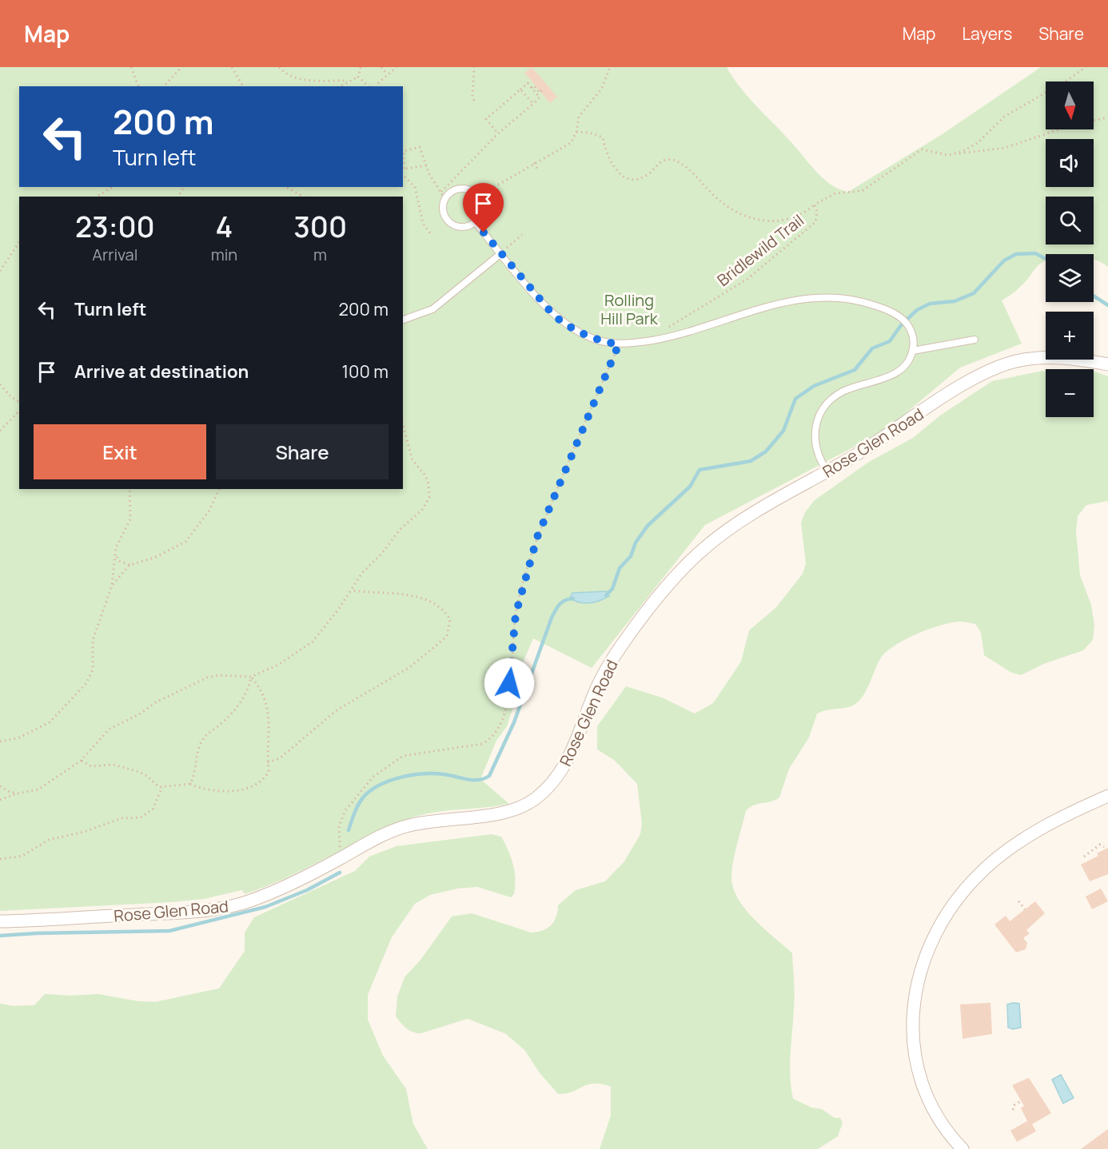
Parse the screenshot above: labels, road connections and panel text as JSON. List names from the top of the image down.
{
  "streets": {
    "street": ["Rose Glen Road"],
    "path": ["Bridlewild Trail"]
  },
  "parks": ["Rolling Hill Park"],
  "north": "bottom",
  "page": {
    "header": "Map",
    "nav": ["Map", "Layers", "Share"],
    "map_buttons": ["+", "−"],
    "turn": ["200 m", "Turn left"],
    "eta": [
      "23:00",
      "Arrival",
      "4",
      "min",
      "300",
      "m"
    ],
    "list": [
      {
        "name": "Turn left",
        "value": "200 m"
      },
      {
        "name": "Arrive at destination",
        "value": "100 m"
      }
    ],
    "buttons": ["Exit", "Share"]
  }
}
